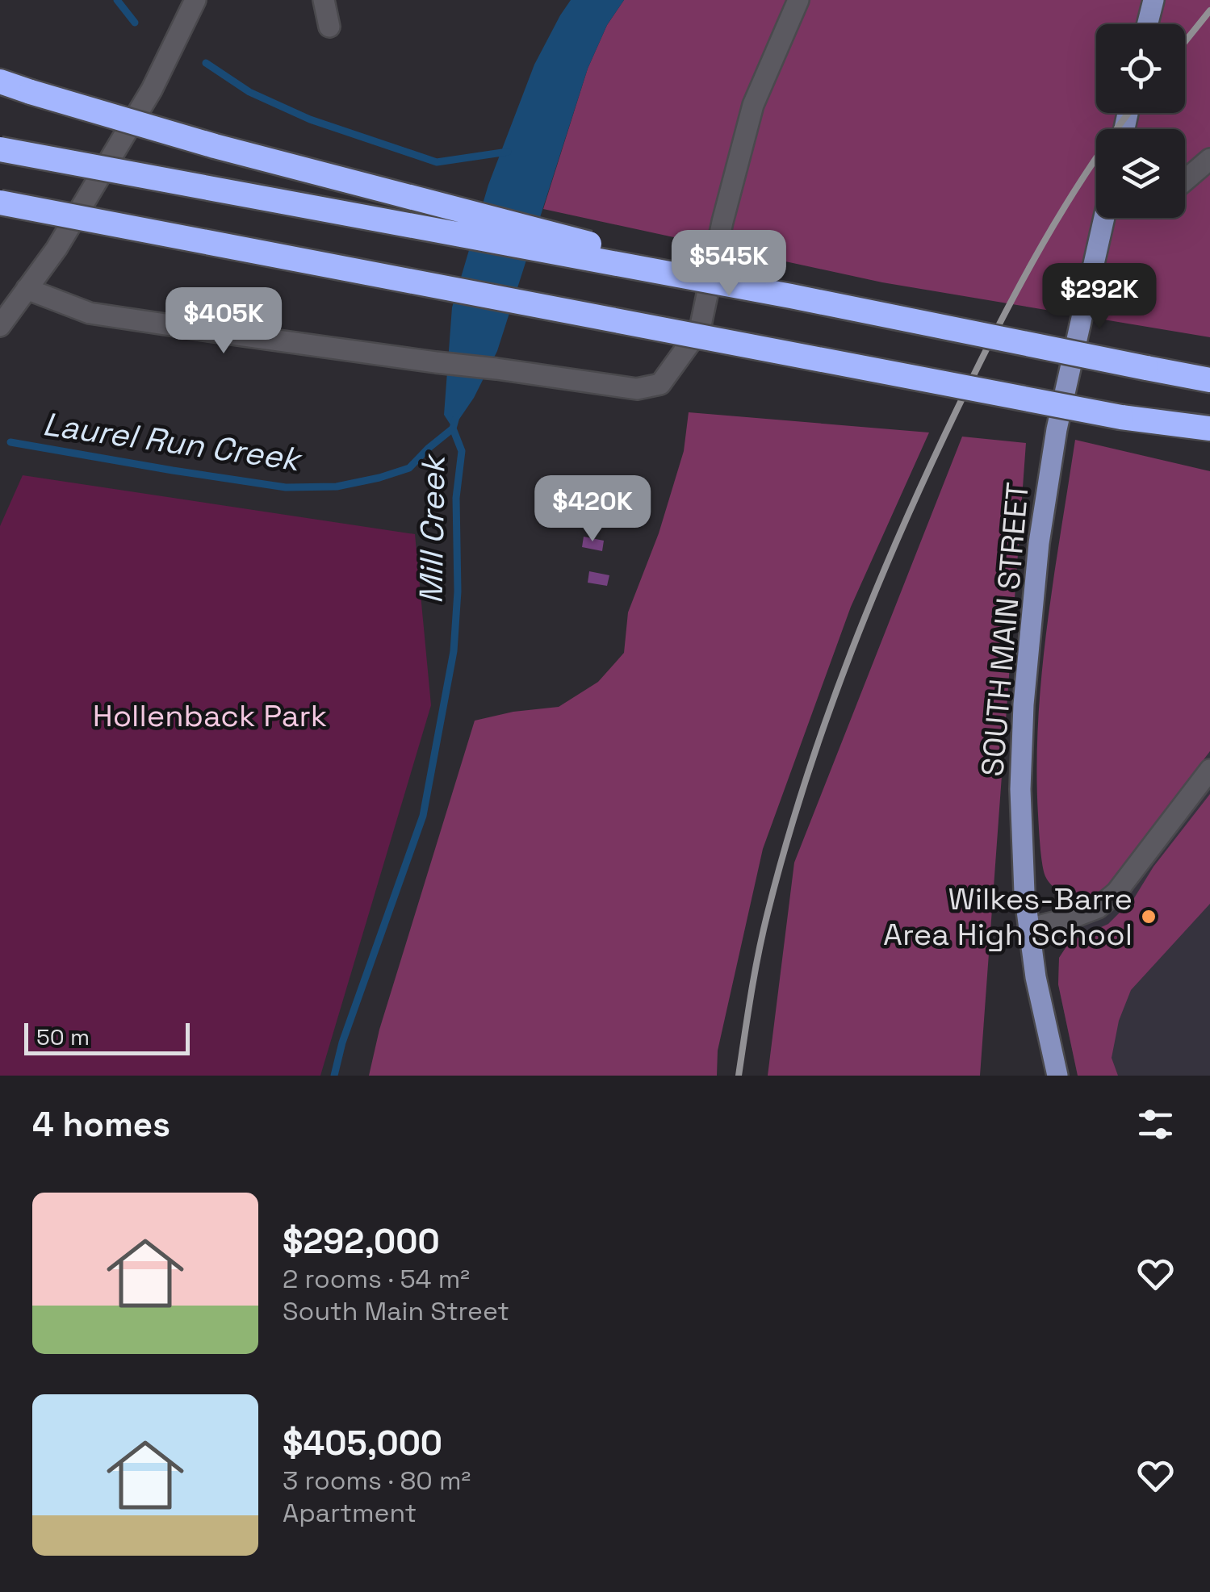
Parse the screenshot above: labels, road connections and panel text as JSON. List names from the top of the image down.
{
  "streets": {
    "main road": ["SOUTH MAIN STREET"]
  },
  "water": ["Laurel Run Creek", "Mill Creek"],
  "parks": ["Hollenback Park"],
  "places": ["Wilkes-Barre Area High School"],
  "scale_bar": "50 m",
  "page": {
    "price": [
      "$545K",
      "$292K",
      "$405K",
      "$420K"
    ],
    "scale": "50 m",
    "heading": "4 homes",
    "list": [
      {
        "name": "$292,000",
        "note": "2 rooms · 54 m² · South Main Street"
      },
      {
        "name": "$405,000",
        "note": "3 rooms · 80 m² · Apartment"
      }
    ]
  }
}
